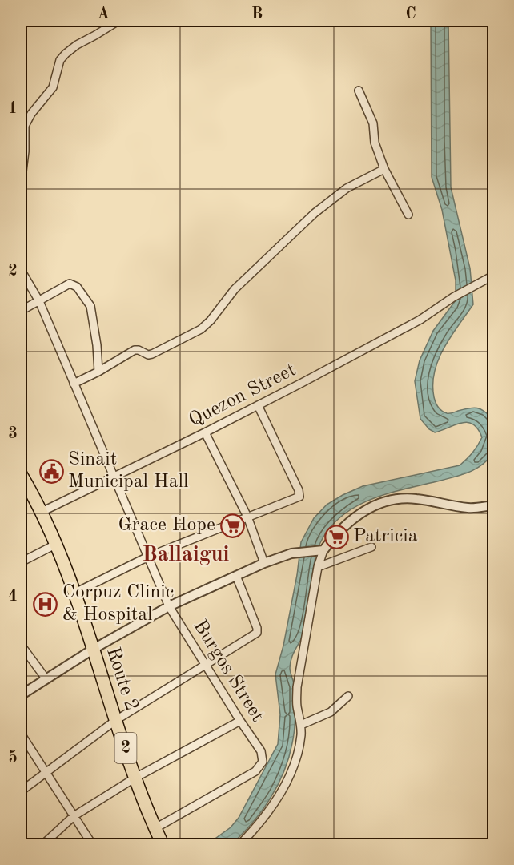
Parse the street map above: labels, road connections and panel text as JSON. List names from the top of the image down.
{
  "streets": {
    "highway": ["Route 2", "2"],
    "street": ["Quezon Street", "Burgos Street"]
  },
  "crossings": [
    ["Quezon Street", "Burgos Street"],
    ["Quezon Street", "Route 2"],
    ["Burgos Street", "Route 2"]
  ],
  "districts": ["Ballaigui"],
  "places": {
    "public building": ["Sinait Municipal Hall"],
    "supermarket": ["Grace Hope", "Patricia"],
    "hospital": ["Corpuz Clinic & Hospital"]
  },
  "grid": {
    "columns": ["A", "B", "C"],
    "rows": [
      "1",
      "2",
      "3",
      "4",
      "5"
    ]
  }
}
